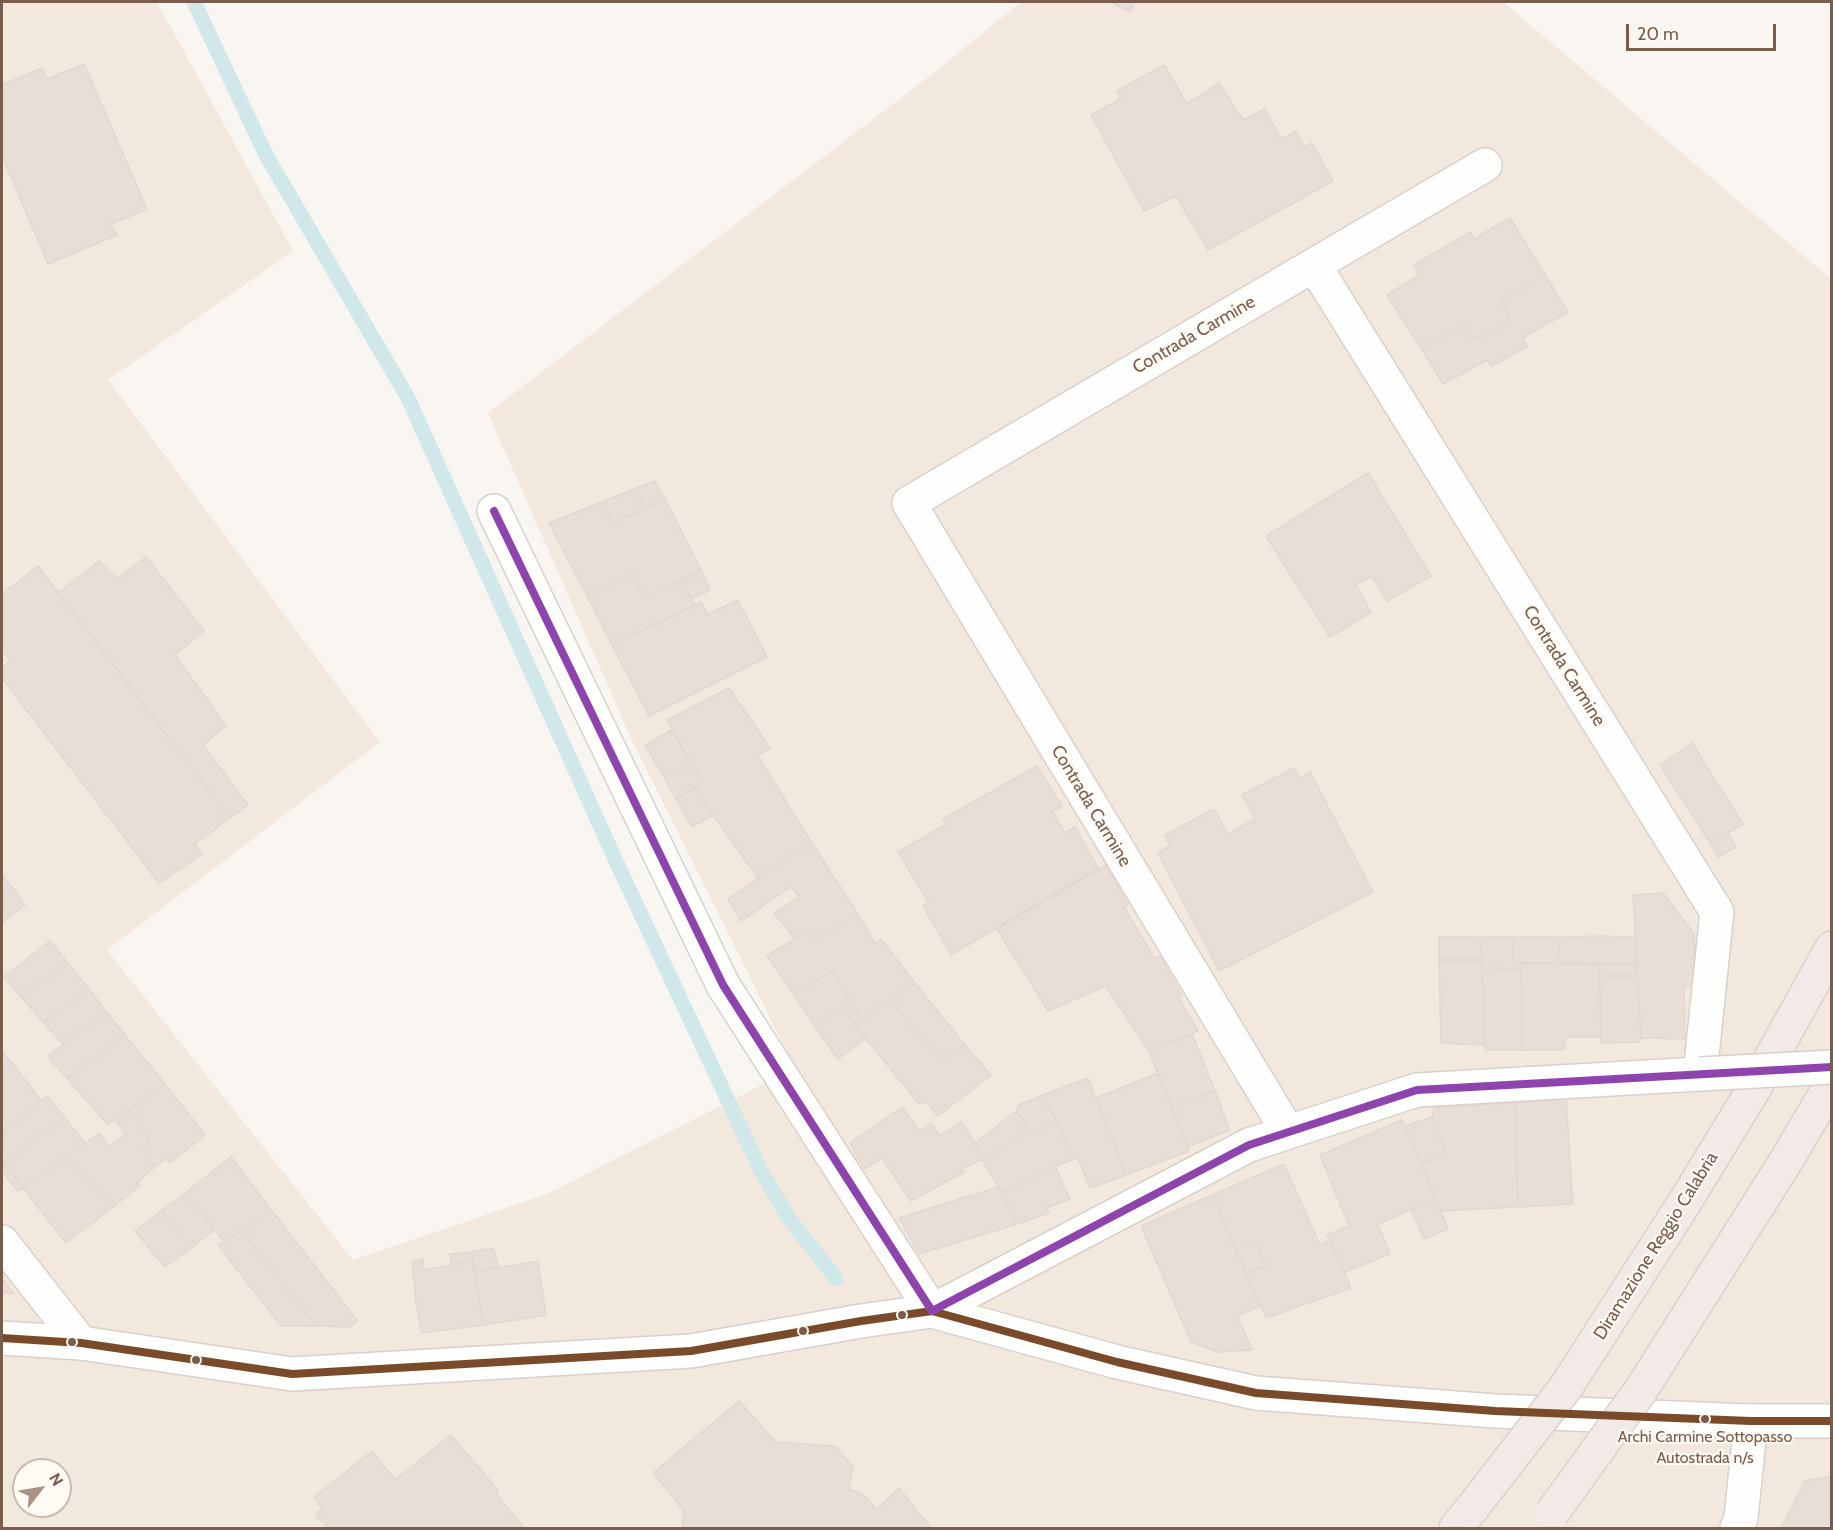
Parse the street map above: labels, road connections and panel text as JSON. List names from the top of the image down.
{
  "streets": {
    "highway": ["Diramazione Reggio Calabria"],
    "street": ["Contrada Carmine"]
  },
  "places": ["Archi Carmine Sottopasso Autostrada n/s"],
  "scale_bar": "20 m",
  "north": "top right"
}
